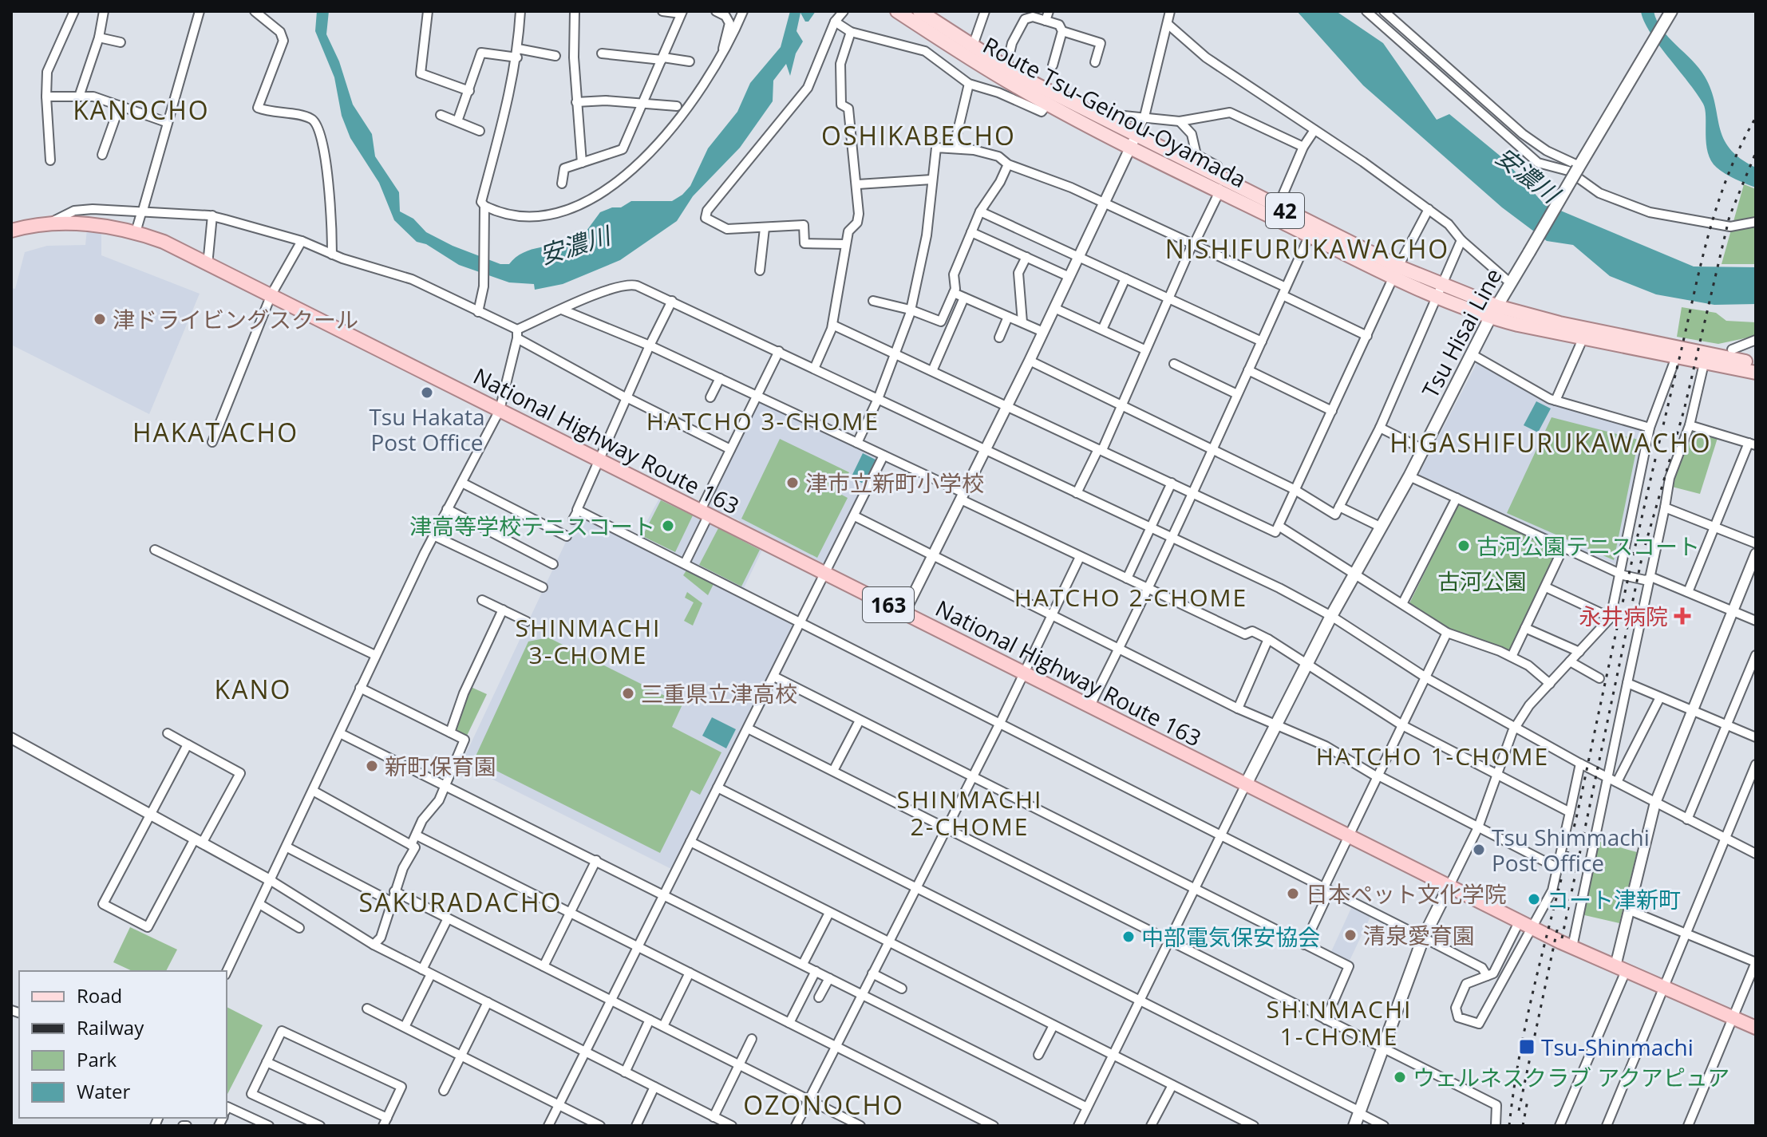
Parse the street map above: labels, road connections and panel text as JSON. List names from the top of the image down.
{
  "streets": {
    "highway": ["National Highway Route 163", "163"],
    "main road": ["Route Tsu-Geinou-Oyamada", "42", "Tsu Hisai Line"]
  },
  "crossings": [
    ["Route Tsu-Geinou-Oyamada", "Tsu Hisai Line"],
    ["Tsu Hisai Line", "National Highway Route 163"]
  ],
  "districts": [
    "KANOCHO",
    "OSHIKABECHO",
    "NISHIFURUKAWACHO",
    "HATCHO 3-CHOME",
    "HAKATACHO",
    "HIGASHIFURUKAWACHO",
    "HATCHO 2-CHOME",
    "SHINMACHI 3-CHOME",
    "KANO",
    "HATCHO 1-CHOME",
    "SHINMACHI 2-CHOME",
    "SAKURADACHO",
    "SHINMACHI 1-CHOME",
    "OZONOCHO"
  ],
  "water": ["安濃川"],
  "parks": ["古河公園"],
  "places": {
    "other": [
      "津ドライビングスクール",
      "Tsu Hakata Post Office",
      "津市立新町小学校",
      "津高等学校テニスコート",
      "古河公園テニスコート",
      "三重県立津高校",
      "新町保育園",
      "Tsu Shimmachi Post Office",
      "日本ペット文化学院",
      "コート津新町",
      "清泉愛育園",
      "中部電気保安協会",
      "ウェルネスクラブ アクアピュア"
    ],
    "health": ["永井病院"],
    "transit": ["Tsu-Shinmachi"]
  },
  "legend": [
    "Road",
    "Railway",
    "Park",
    "Water"
  ]
}
